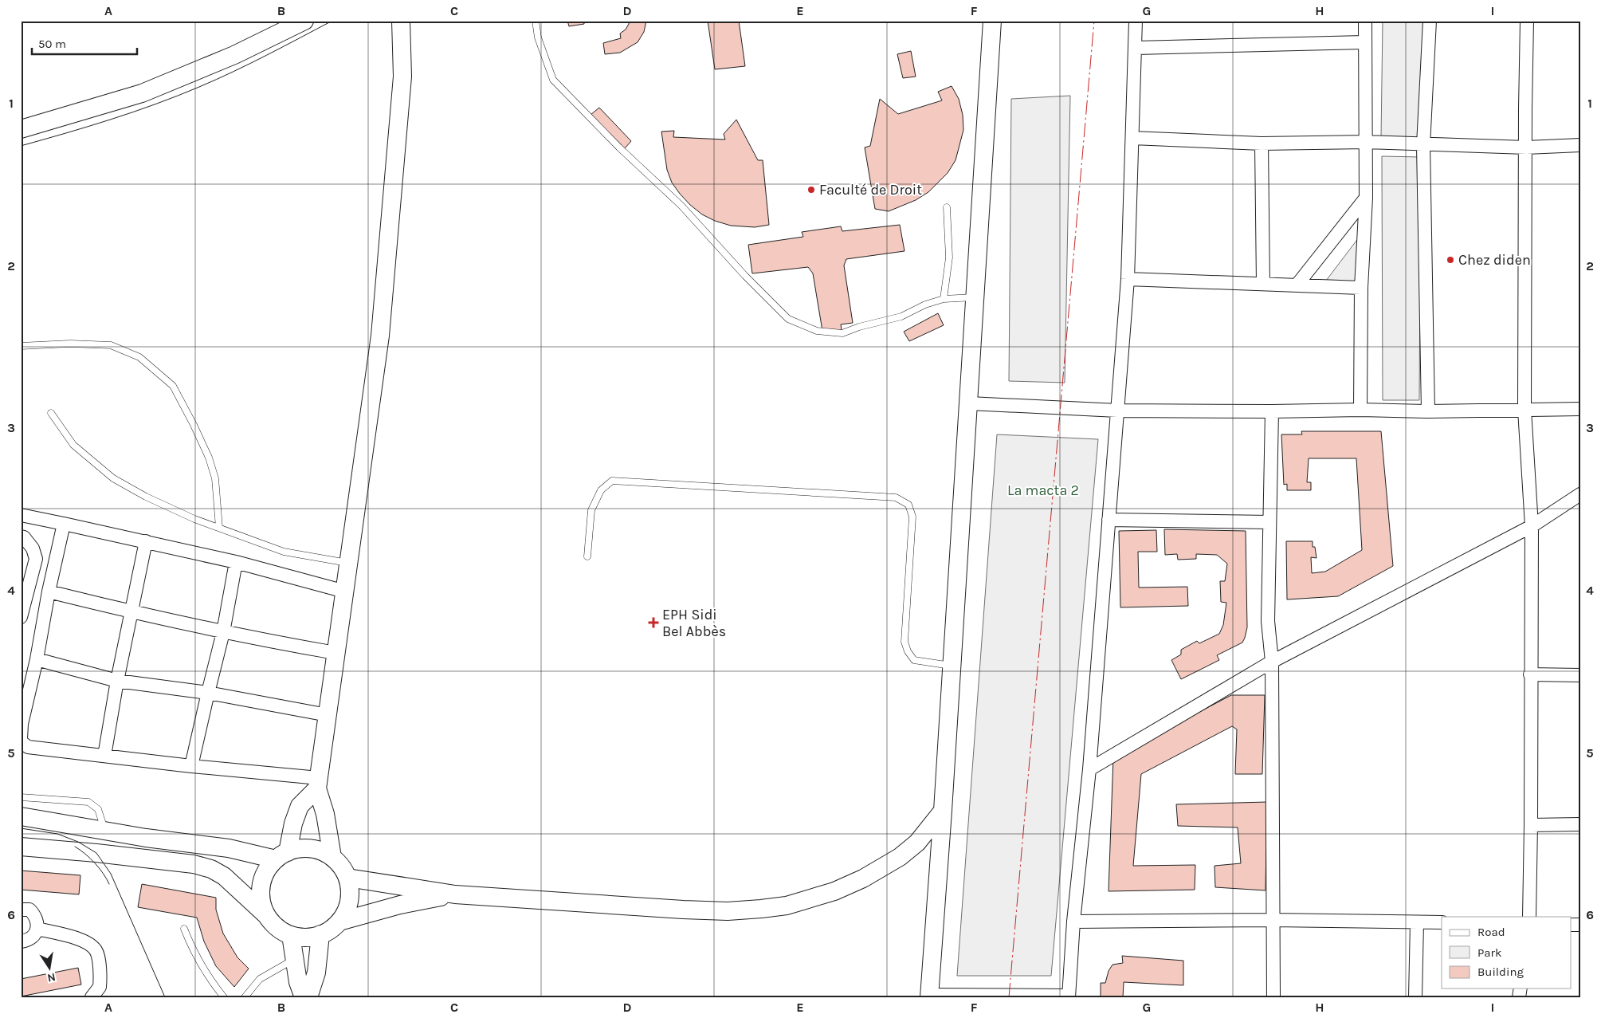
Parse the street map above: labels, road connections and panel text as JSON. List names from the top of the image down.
{
  "parks": ["La macta 2"],
  "places": {
    "other": ["Faculté de Droit", "Chez diden"],
    "health": ["EPH Sidi Bel Abbès"]
  },
  "legend": ["Road", "Park", "Building"],
  "scale_bar": "50 m",
  "north": "bottom",
  "grid": {
    "columns": [
      "A",
      "B",
      "C",
      "D",
      "E",
      "F",
      "G",
      "H",
      "I"
    ],
    "rows": [
      "1",
      "2",
      "3",
      "4",
      "5",
      "6"
    ]
  }
}
